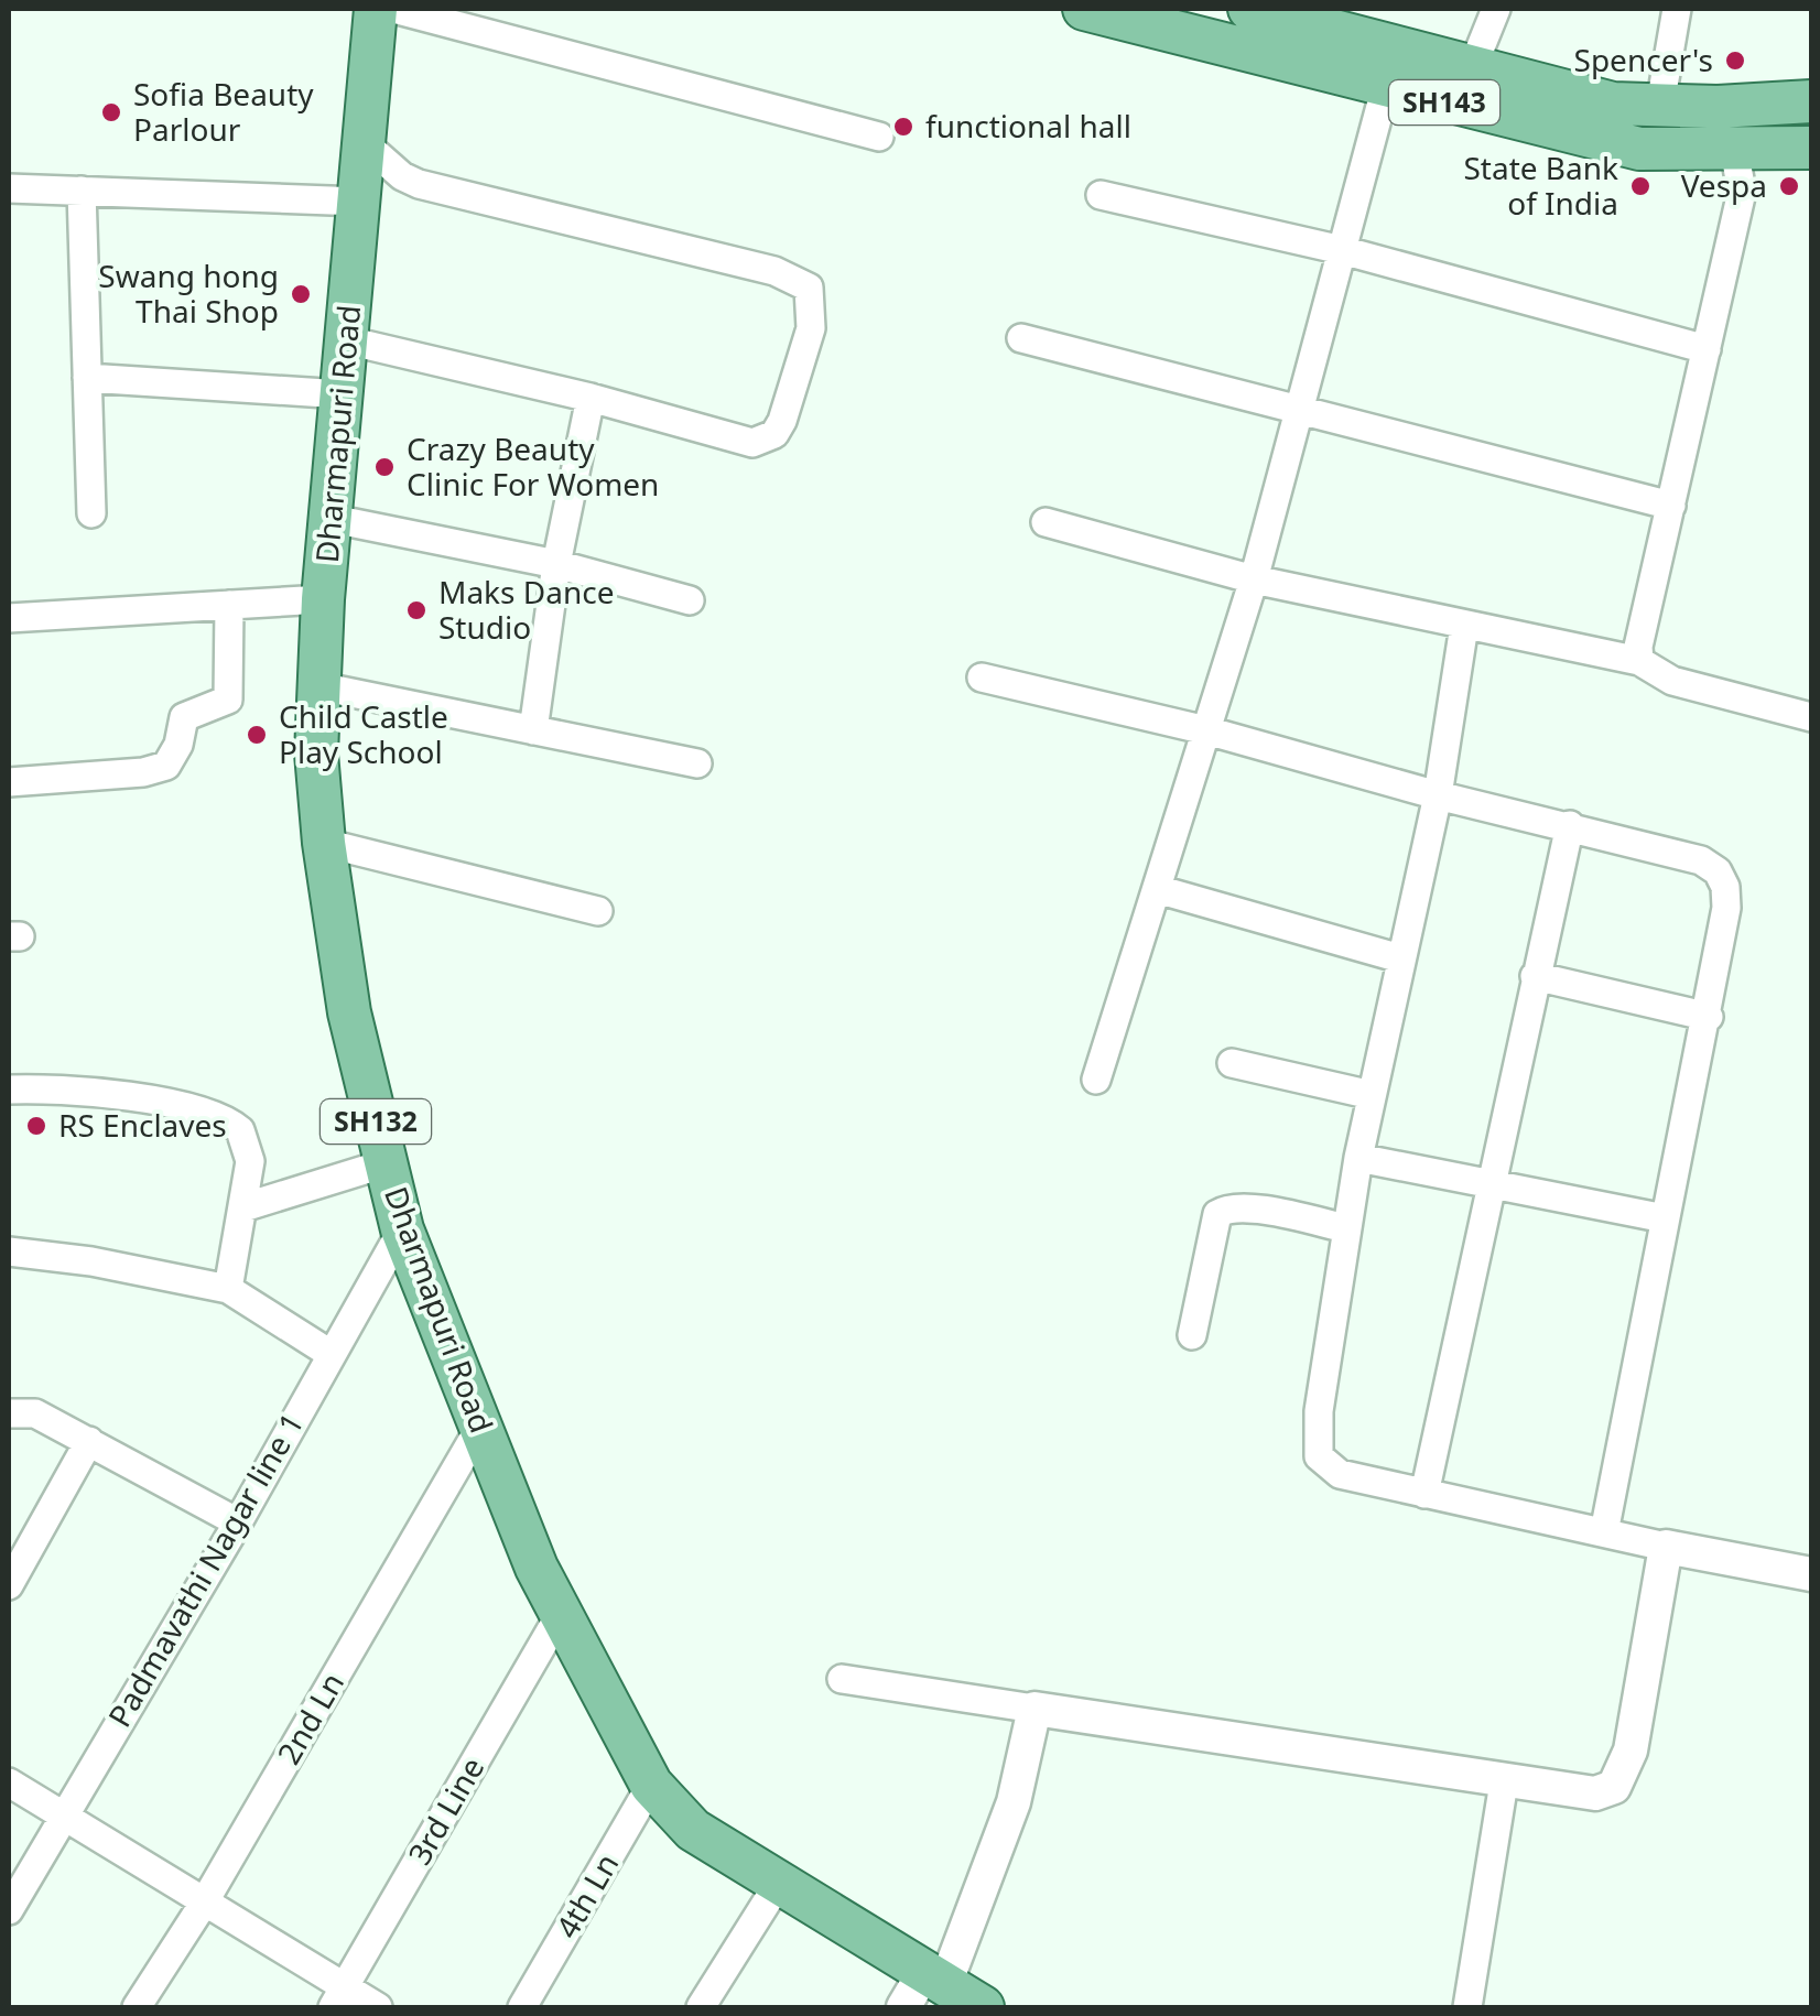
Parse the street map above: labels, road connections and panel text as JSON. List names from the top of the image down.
{
  "streets": {
    "main road": ["SH143", "Dharmapuri Road", "SH132"],
    "street": [
      "Padmavathi Nagar line 1",
      "2nd Ln",
      "3rd Line",
      "4th Ln"
    ]
  },
  "crossings": [
    ["Dharmapuri Road", "Padmavathi Nagar line 1"],
    ["Dharmapuri Road", "2nd Ln"],
    ["Dharmapuri Road", "3rd Line"],
    ["Dharmapuri Road", "4th Ln"]
  ],
  "places": [
    "Spencer's",
    "Sofia Beauty Parlour",
    "functional hall",
    "State Bank of India",
    "Vespa",
    "Swang hong Thai Shop",
    "Crazy Beauty Clinic For Women",
    "Maks Dance Studio",
    "Child Castle Play School",
    "RS Enclaves"
  ]
}
